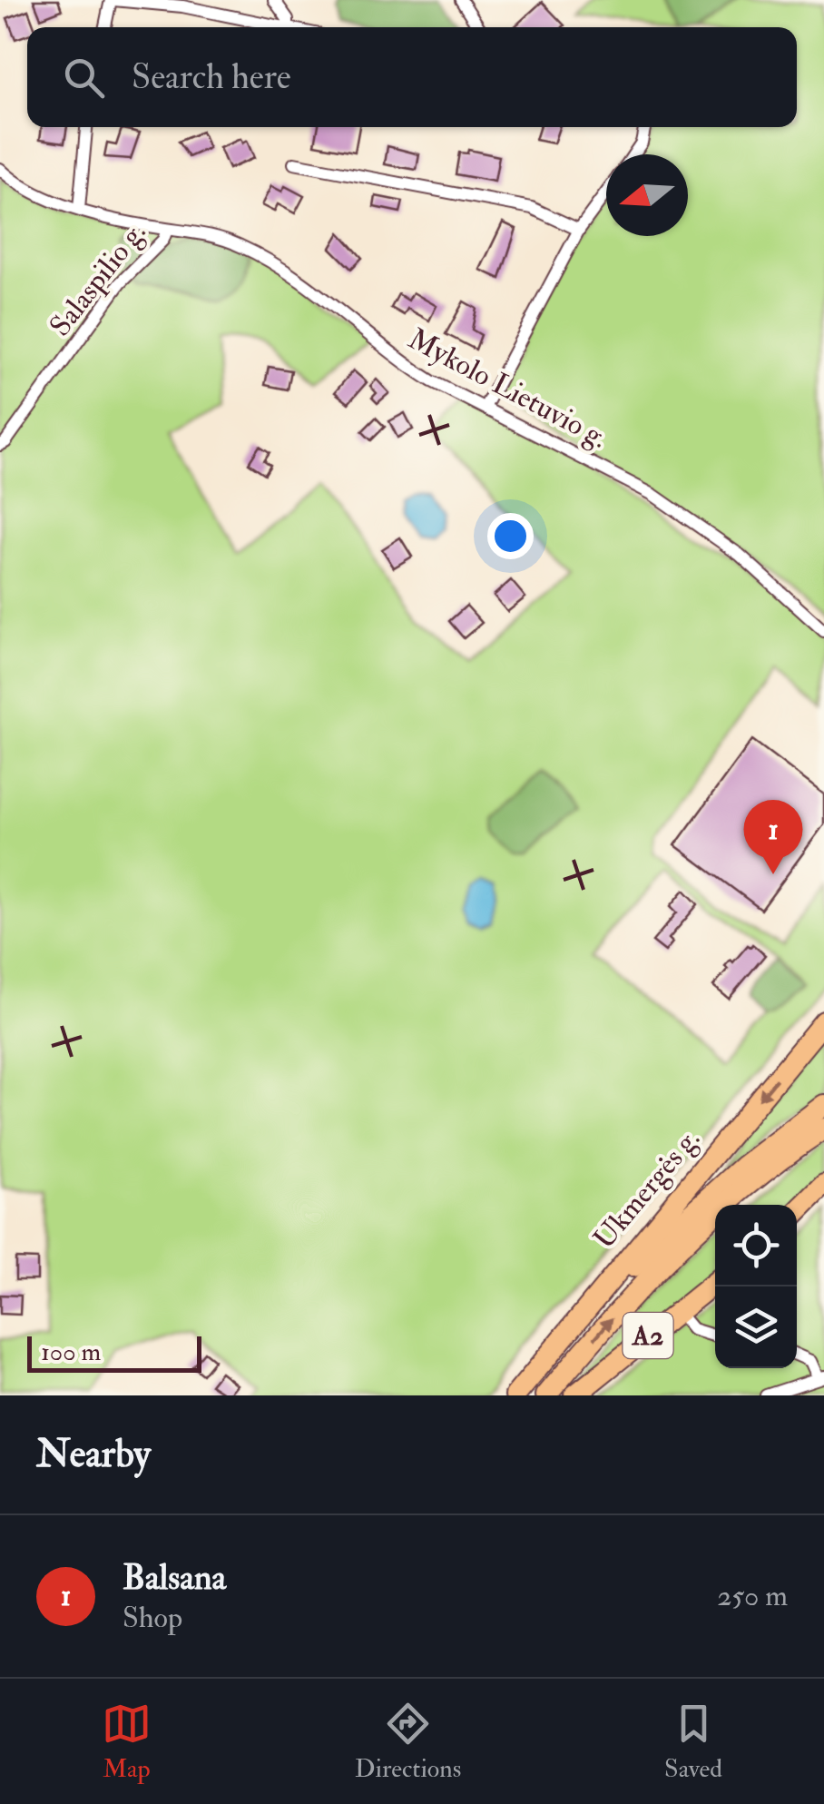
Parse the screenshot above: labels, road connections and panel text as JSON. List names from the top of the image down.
{
  "streets": {
    "highway": ["Ukmergės g.", "A2"],
    "street": ["Salaspilio g.", "Mykolo Lietuvio g."]
  },
  "crossings": [
    ["Salaspilio g.", "Mykolo Lietuvio g."]
  ],
  "scale_bar": "100 m",
  "north": "left",
  "page": {
    "search": "Search here",
    "pins": "1",
    "scale": "100 m",
    "heading": "Nearby",
    "list": [
      {
        "mark": "1",
        "name": "Balsana",
        "note": "Shop",
        "value": "250 m"
      }
    ],
    "nav": ["Map", "Directions", "Saved"]
  }
}
